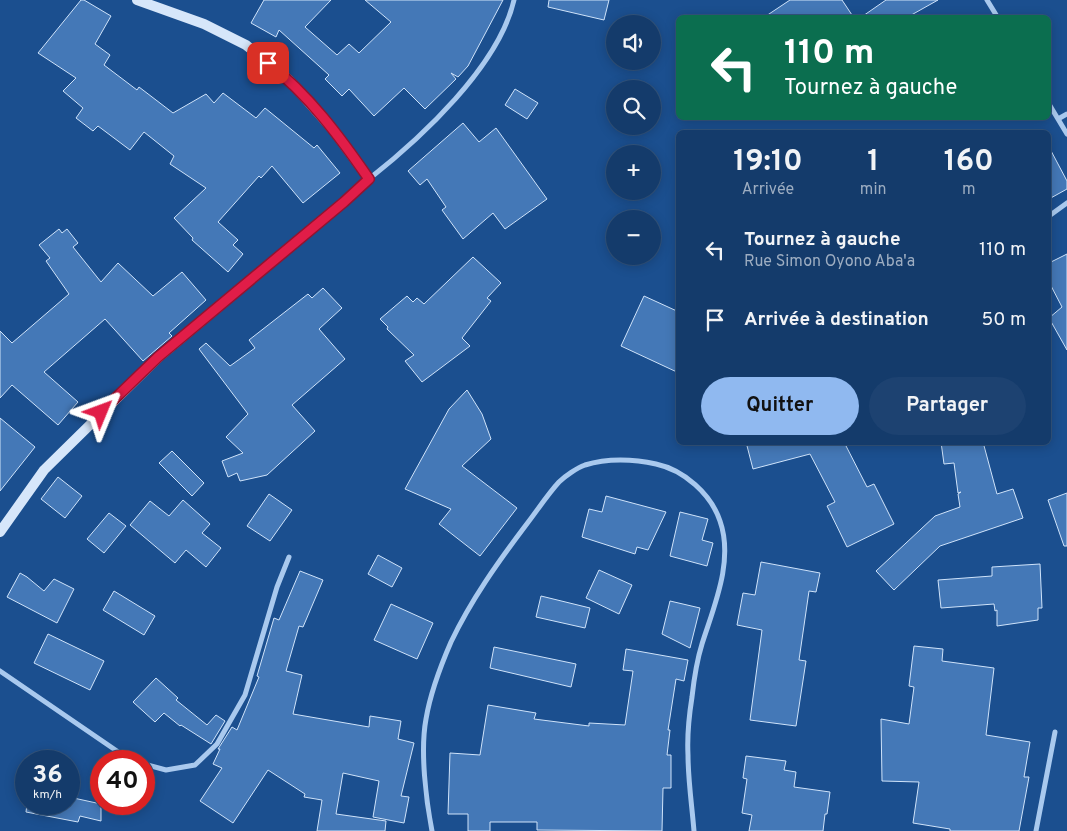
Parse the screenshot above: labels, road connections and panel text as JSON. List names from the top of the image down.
{
  "page": {
    "map_buttons": ["+", "−"],
    "turn": ["110 m", "Tournez à gauche"],
    "eta": [
      "19:10",
      "Arrivée",
      "1",
      "min",
      "160",
      "m"
    ],
    "list": [
      {
        "name": "Tournez à gauche",
        "note": "Rue Simon Oyono Aba'a",
        "value": "110 m"
      },
      {
        "name": "Arrivée à destination",
        "value": "50 m"
      }
    ],
    "buttons": ["Quitter", "Partager"],
    "speed": "36 km/h",
    "limit": "40"
  }
}
